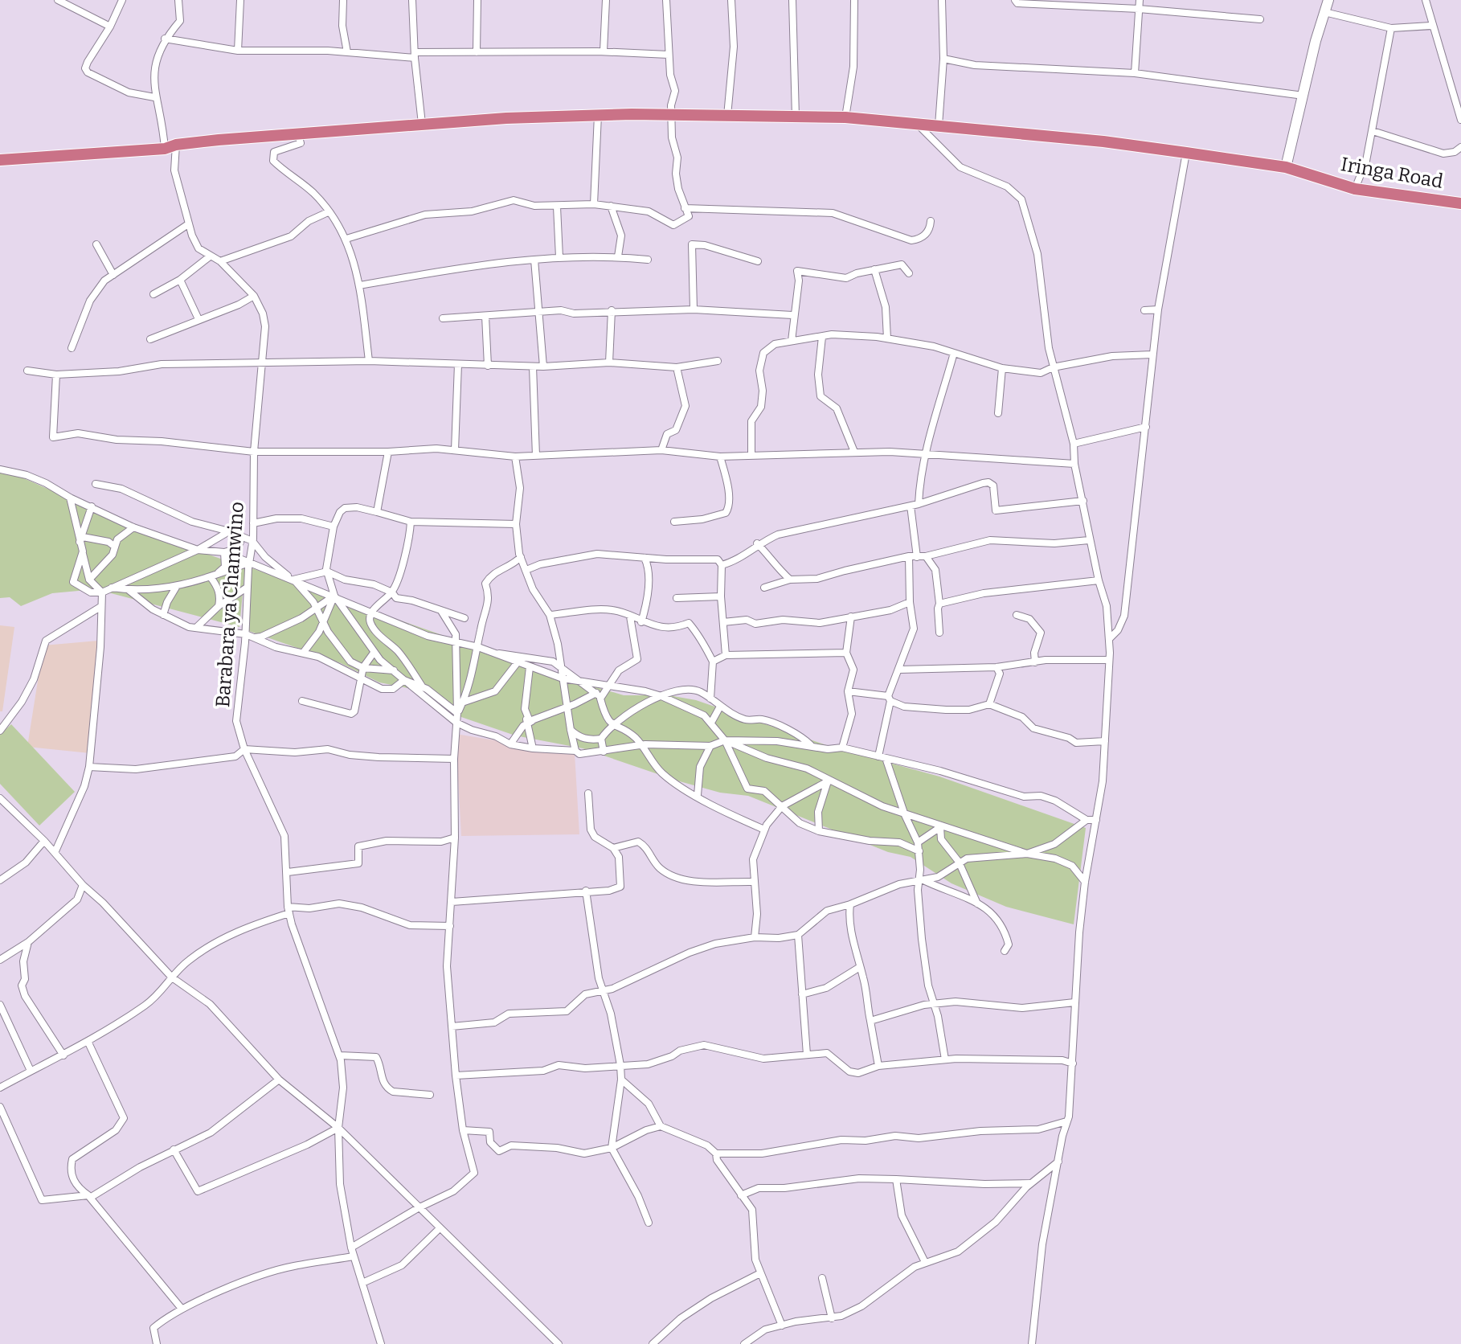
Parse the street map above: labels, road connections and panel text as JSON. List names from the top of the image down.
{
  "streets": {
    "highway": ["Iringa Road"],
    "street": ["Barabara ya Chamwino"]
  },
  "crossings": [
    ["Iringa Road", "Barabara ya Chamwino"]
  ]
}
